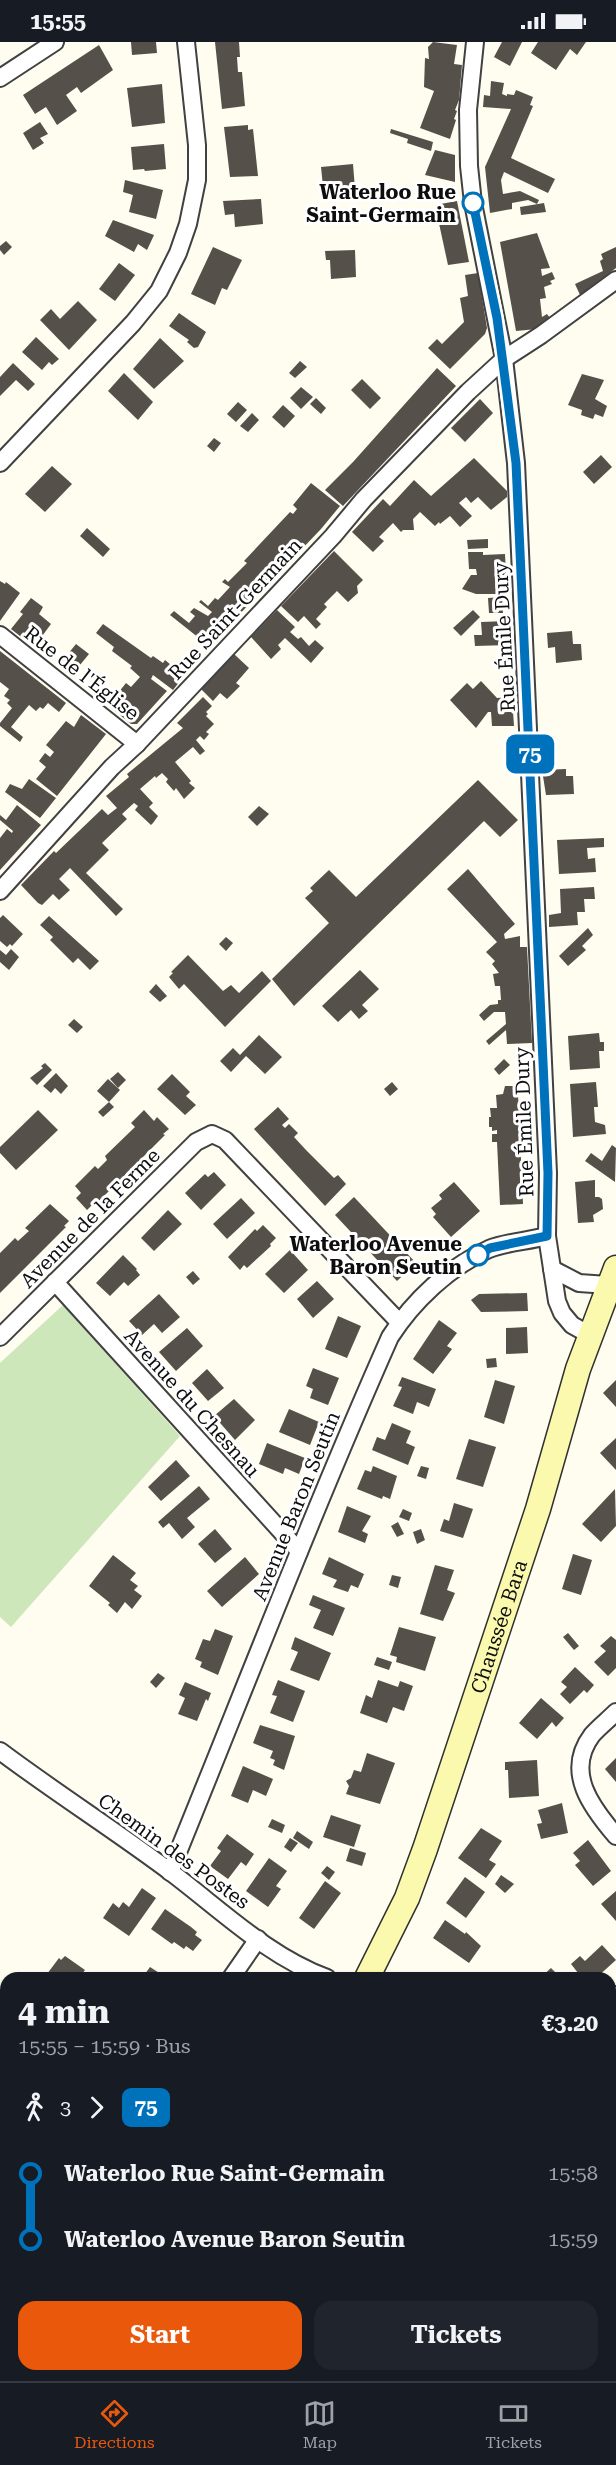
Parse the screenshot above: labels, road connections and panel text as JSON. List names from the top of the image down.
{
  "streets": {
    "main road": ["Chaussée Bara"],
    "street": [
      "Rue Saint-Germain",
      "Rue Émile Dury",
      "Rue de l'Église",
      "Avenue de la Ferme",
      "Avenue du Chesnau",
      "Avenue Baron Seutin",
      "Chemin des Postes"
    ]
  },
  "crossings": [
    ["Rue Saint-Germain", "Rue Émile Dury"],
    ["Rue Saint-Germain", "Rue de l'Église"],
    ["Rue Émile Dury", "Avenue Baron Seutin"],
    ["Rue Émile Dury", "Chaussée Bara"],
    ["Avenue de la Ferme", "Avenue du Chesnau"],
    ["Avenue de la Ferme", "Avenue Baron Seutin"],
    ["Avenue du Chesnau", "Avenue Baron Seutin"],
    ["Avenue Baron Seutin", "Chemin des Postes"]
  ],
  "places": ["Waterloo Rue Saint-Germain", "Waterloo Avenue Baron Seutin"],
  "lines": ["bus line 75"],
  "page": {
    "status": "15:55",
    "on_map": "75",
    "heading": ["4 min", "15:55 – 15:59 · Bus", "€3.20"],
    "legs": ["3", "75"],
    "list": [
      {
        "name": "Waterloo Rue Saint-Germain",
        "value": "15:58"
      },
      {
        "name": "Waterloo Avenue Baron Seutin",
        "value": "15:59"
      }
    ],
    "buttons": ["Start", "Tickets"],
    "tabs": ["Directions", "Map", "Tickets"]
  }
}
